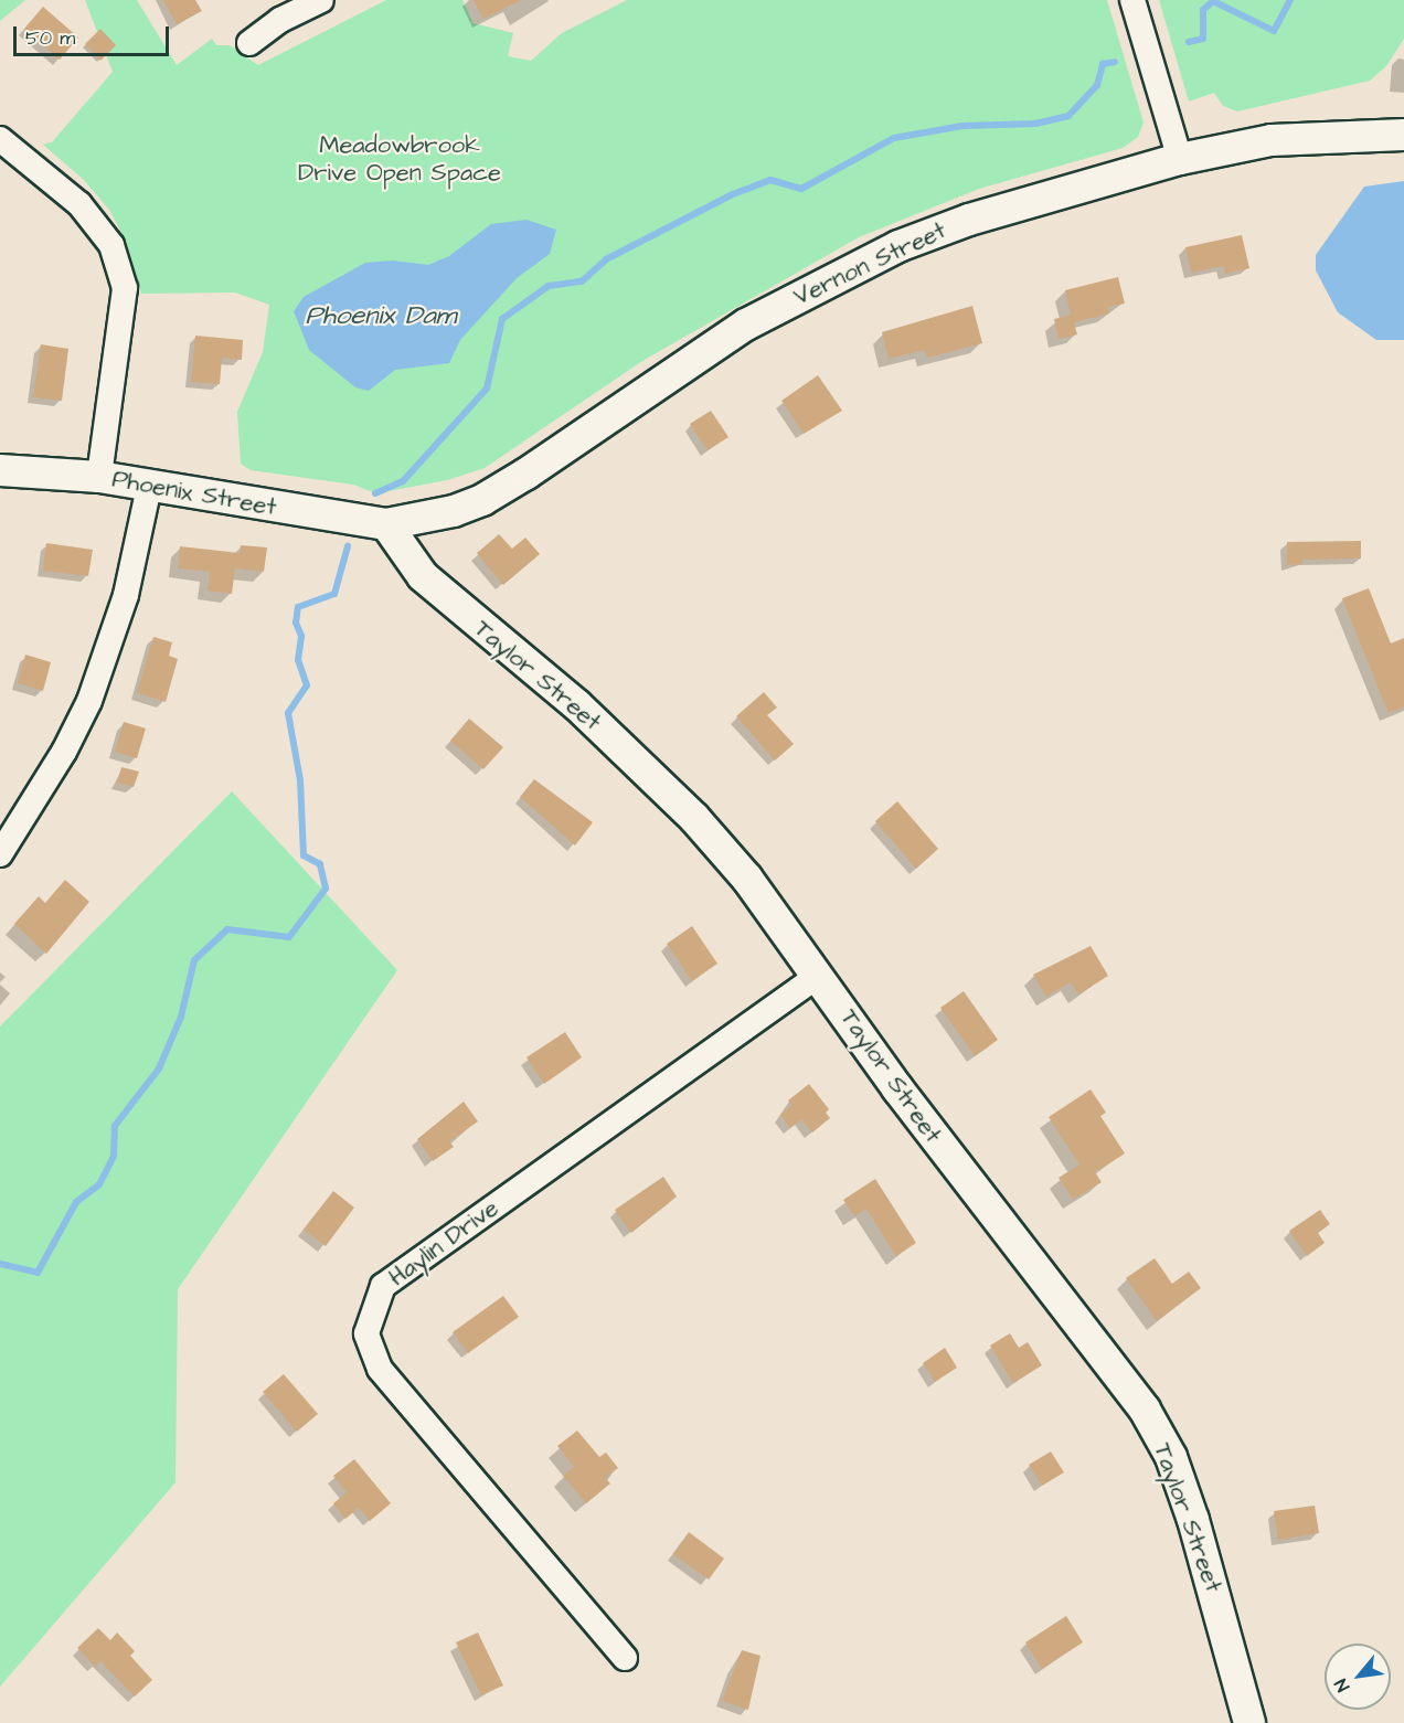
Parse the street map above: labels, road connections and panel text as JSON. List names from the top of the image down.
{
  "streets": {
    "street": [
      "Vernon Street",
      "Phoenix Street",
      "Taylor Street",
      "Haylin Drive"
    ]
  },
  "crossings": [
    ["Vernon Street", "Phoenix Street"],
    ["Vernon Street", "Taylor Street"],
    ["Phoenix Street", "Taylor Street"],
    ["Taylor Street", "Haylin Drive"]
  ],
  "water": ["Phoenix Dam"],
  "parks": ["Meadowbrook Drive Open Space"],
  "scale_bar": "50 m",
  "north": "bottom left"
}
